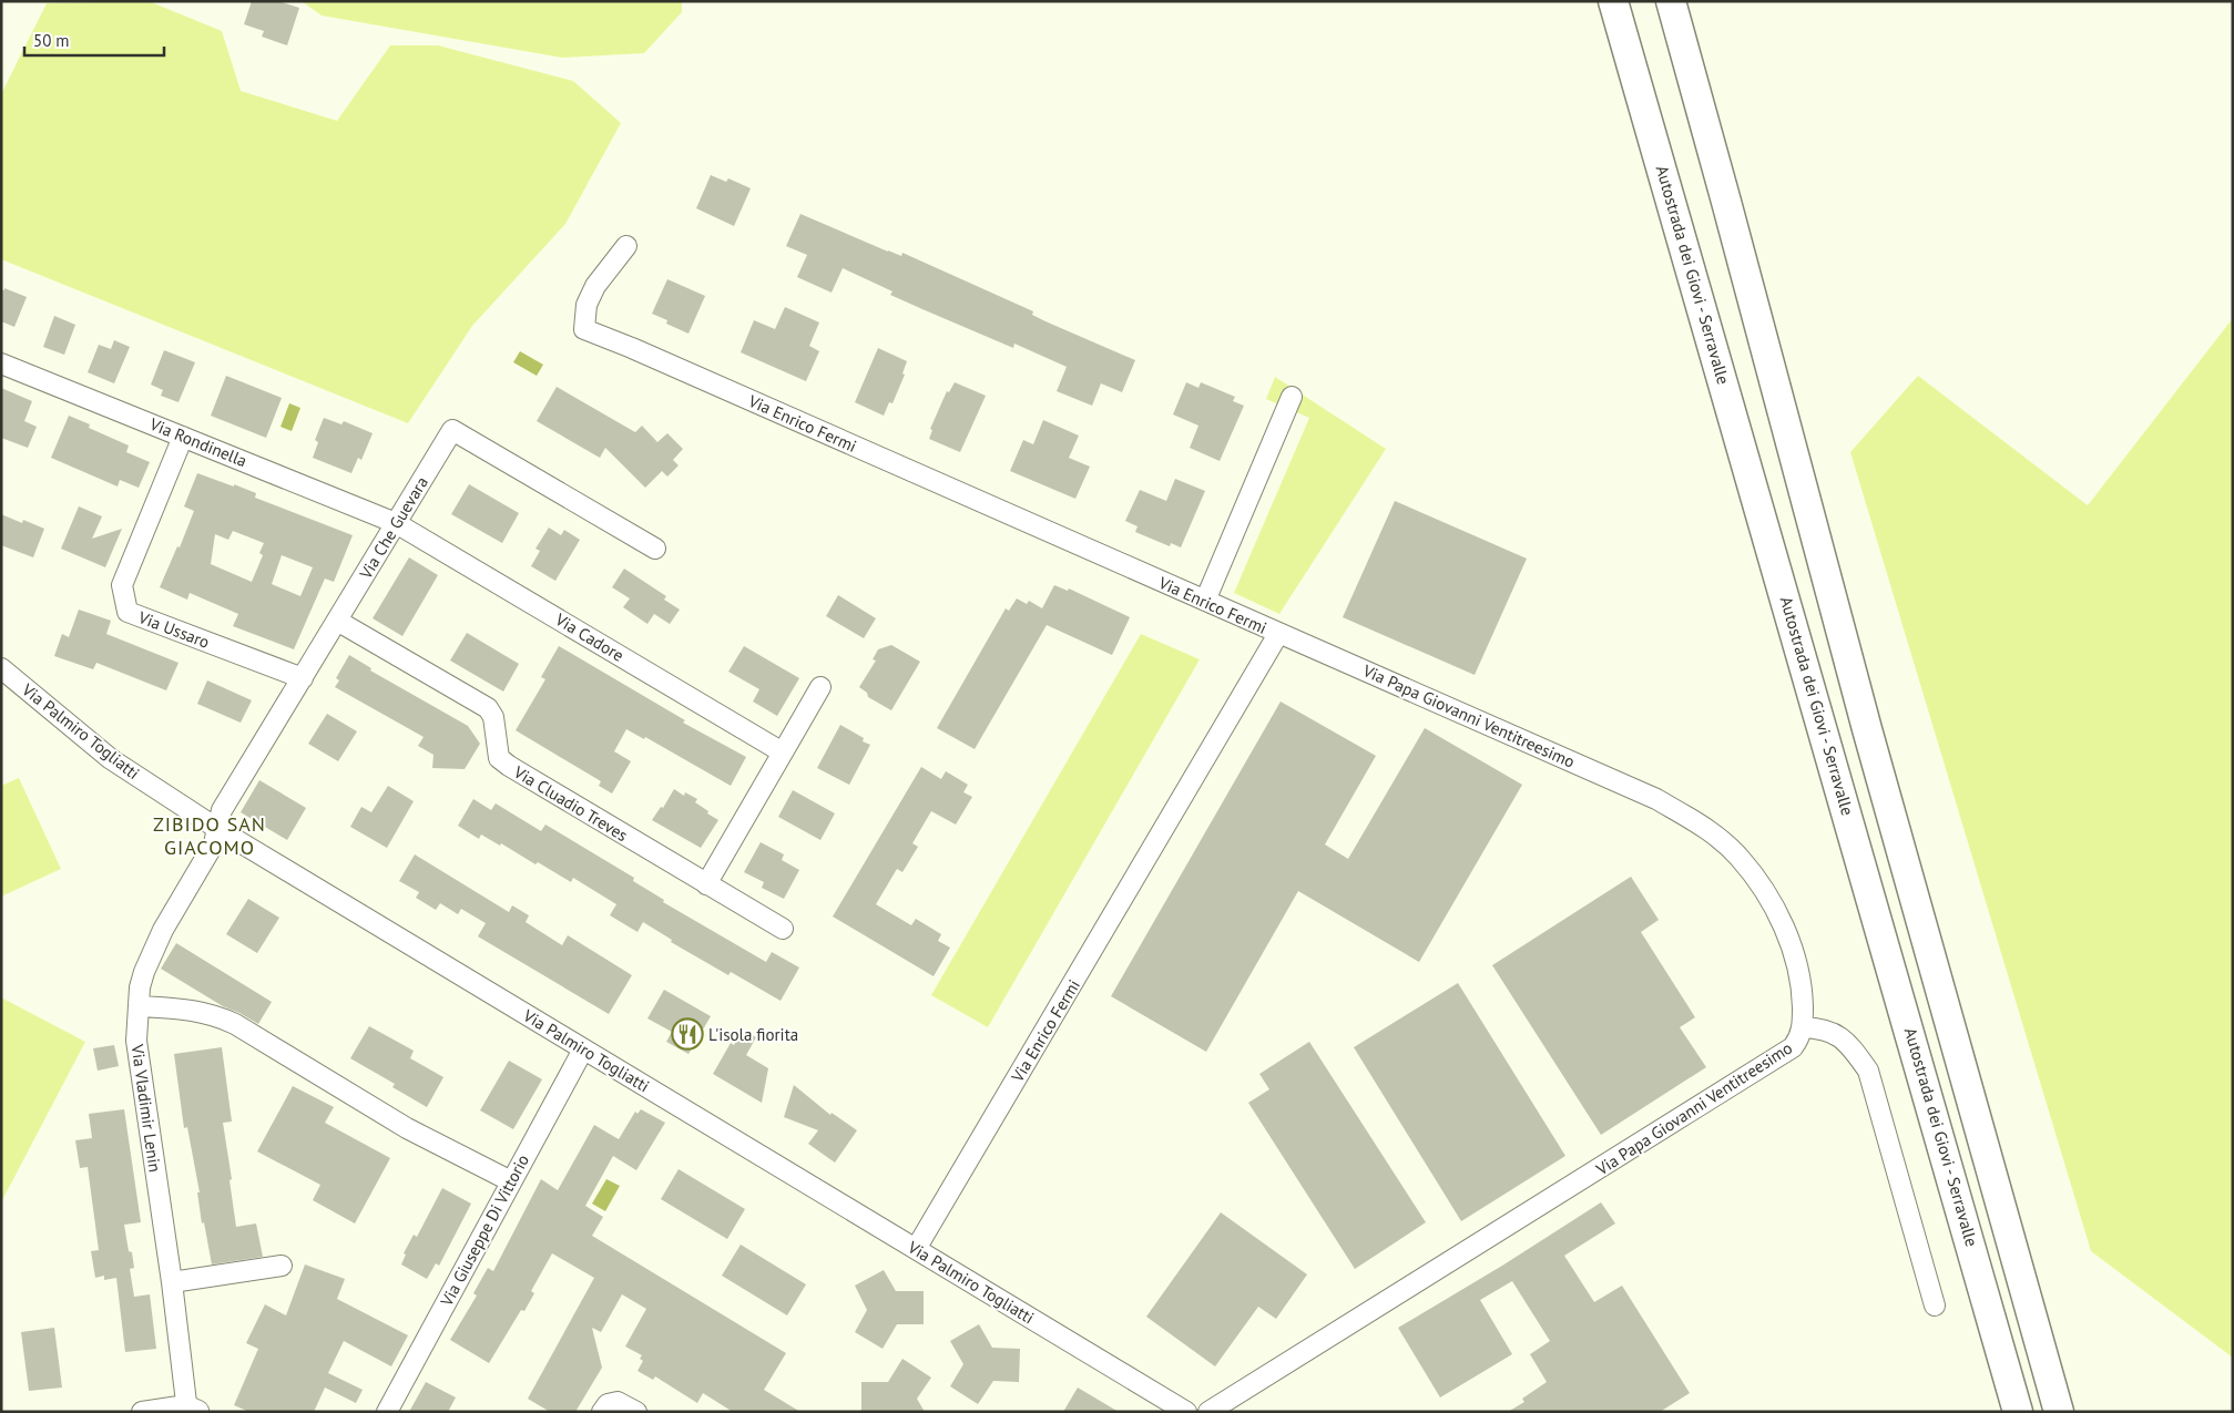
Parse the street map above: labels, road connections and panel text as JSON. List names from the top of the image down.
{
  "streets": {
    "highway": ["Autostrada dei Giovi - Serravalle"],
    "street": [
      "Via Enrico Fermi",
      "Via Rondinella",
      "Via Che Guevara",
      "Via Ussaro",
      "Via Cadore",
      "Via Papa Giovanni Ventitreesimo",
      "Via Palmiro Togliatti",
      "Via Cluadio Treves",
      "Via Vladimir Lenin",
      "Via Giuseppe Di Vittorio"
    ]
  },
  "crossings": [
    ["Via Enrico Fermi", "Via Papa Giovanni Ventitreesimo"],
    ["Via Enrico Fermi", "Via Palmiro Togliatti"],
    ["Via Rondinella", "Via Che Guevara"],
    ["Via Rondinella", "Via Ussaro"],
    ["Via Rondinella", "Via Cadore"],
    ["Via Che Guevara", "Via Ussaro"],
    ["Via Che Guevara", "Via Cadore"],
    ["Via Che Guevara", "Via Palmiro Togliatti"],
    ["Via Che Guevara", "Via Cluadio Treves"],
    ["Via Che Guevara", "Via Vladimir Lenin"],
    ["Via Palmiro Togliatti", "Via Vladimir Lenin"],
    ["Via Palmiro Togliatti", "Via Giuseppe Di Vittorio"]
  ],
  "districts": ["ZIBIDO SAN GIACOMO"],
  "places": {
    "restaurant": ["L'isola fiorita"]
  },
  "scale_bar": "50 m"
}
